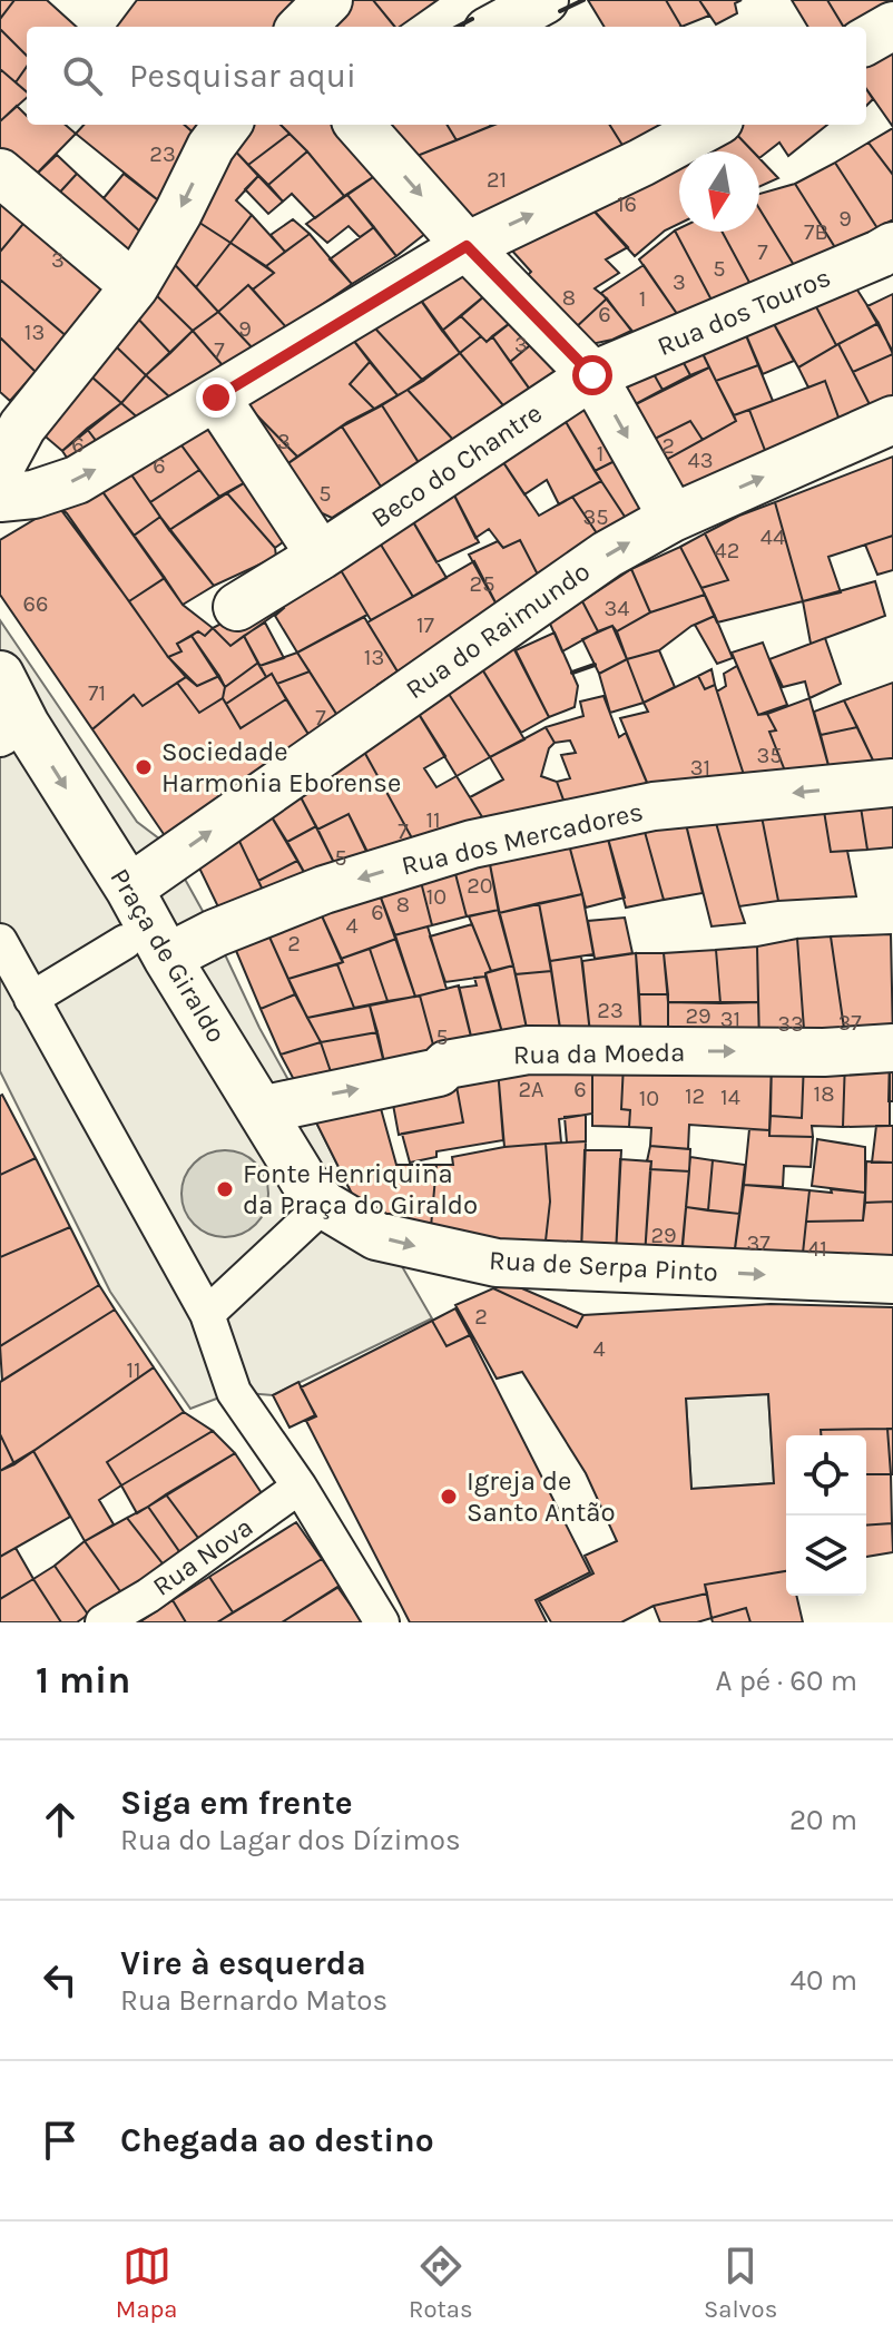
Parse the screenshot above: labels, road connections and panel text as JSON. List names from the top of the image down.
{
  "streets": {
    "street": [
      "Rua dos Touros",
      "Beco do Chantre",
      "Rua do Raimundo",
      "Rua dos Mercadores",
      "Praça de Giraldo",
      "Rua da Moeda",
      "Rua de Serpa Pinto",
      "Rua Nova"
    ]
  },
  "crossings": [
    ["Rua dos Touros", "Beco do Chantre"],
    ["Rua do Raimundo", "Praça de Giraldo"],
    ["Rua dos Mercadores", "Praça de Giraldo"],
    ["Praça de Giraldo", "Rua da Moeda"],
    ["Praça de Giraldo", "Rua de Serpa Pinto"]
  ],
  "one_way": ["Rua dos Mercadores", "Rua da Moeda", "Rua de Serpa Pinto"],
  "places": ["Sociedade Harmonia Eborense", "Fonte Henriquina da Praça do Giraldo", "Igreja de Santo Antão"],
  "house_numbers": [
    "23",
    "21",
    "16",
    "9",
    "7B",
    "7",
    "3",
    "5",
    "3",
    "8",
    "1",
    "6",
    "9",
    "13",
    "3",
    "7",
    "3",
    "6",
    "2",
    "1",
    "43",
    "6",
    "5",
    "35",
    "44",
    "42",
    "25",
    "66",
    "34",
    "17",
    "13",
    "71",
    "7",
    "35",
    "31",
    "11",
    "7",
    "5",
    "20",
    "10",
    "8",
    "6",
    "4",
    "2",
    "23",
    "29",
    "31",
    "37",
    "33",
    "5",
    "2A",
    "6",
    "18",
    "12",
    "14",
    "10",
    "29",
    "37",
    "41",
    "2",
    "4",
    "11"
  ],
  "north": "bottom",
  "page": {
    "search": "Pesquisar aqui",
    "heading": ["1 min", "A pé · 60 m"],
    "list": [
      ["Siga em frente", "Rua do Lagar dos Dízimos", "20 m"],
      ["Vire à esquerda", "Rua Bernardo Matos", "40 m"],
      "Chegada ao destino"
    ],
    "nav": ["Mapa", "Rotas", "Salvos"]
  }
}
